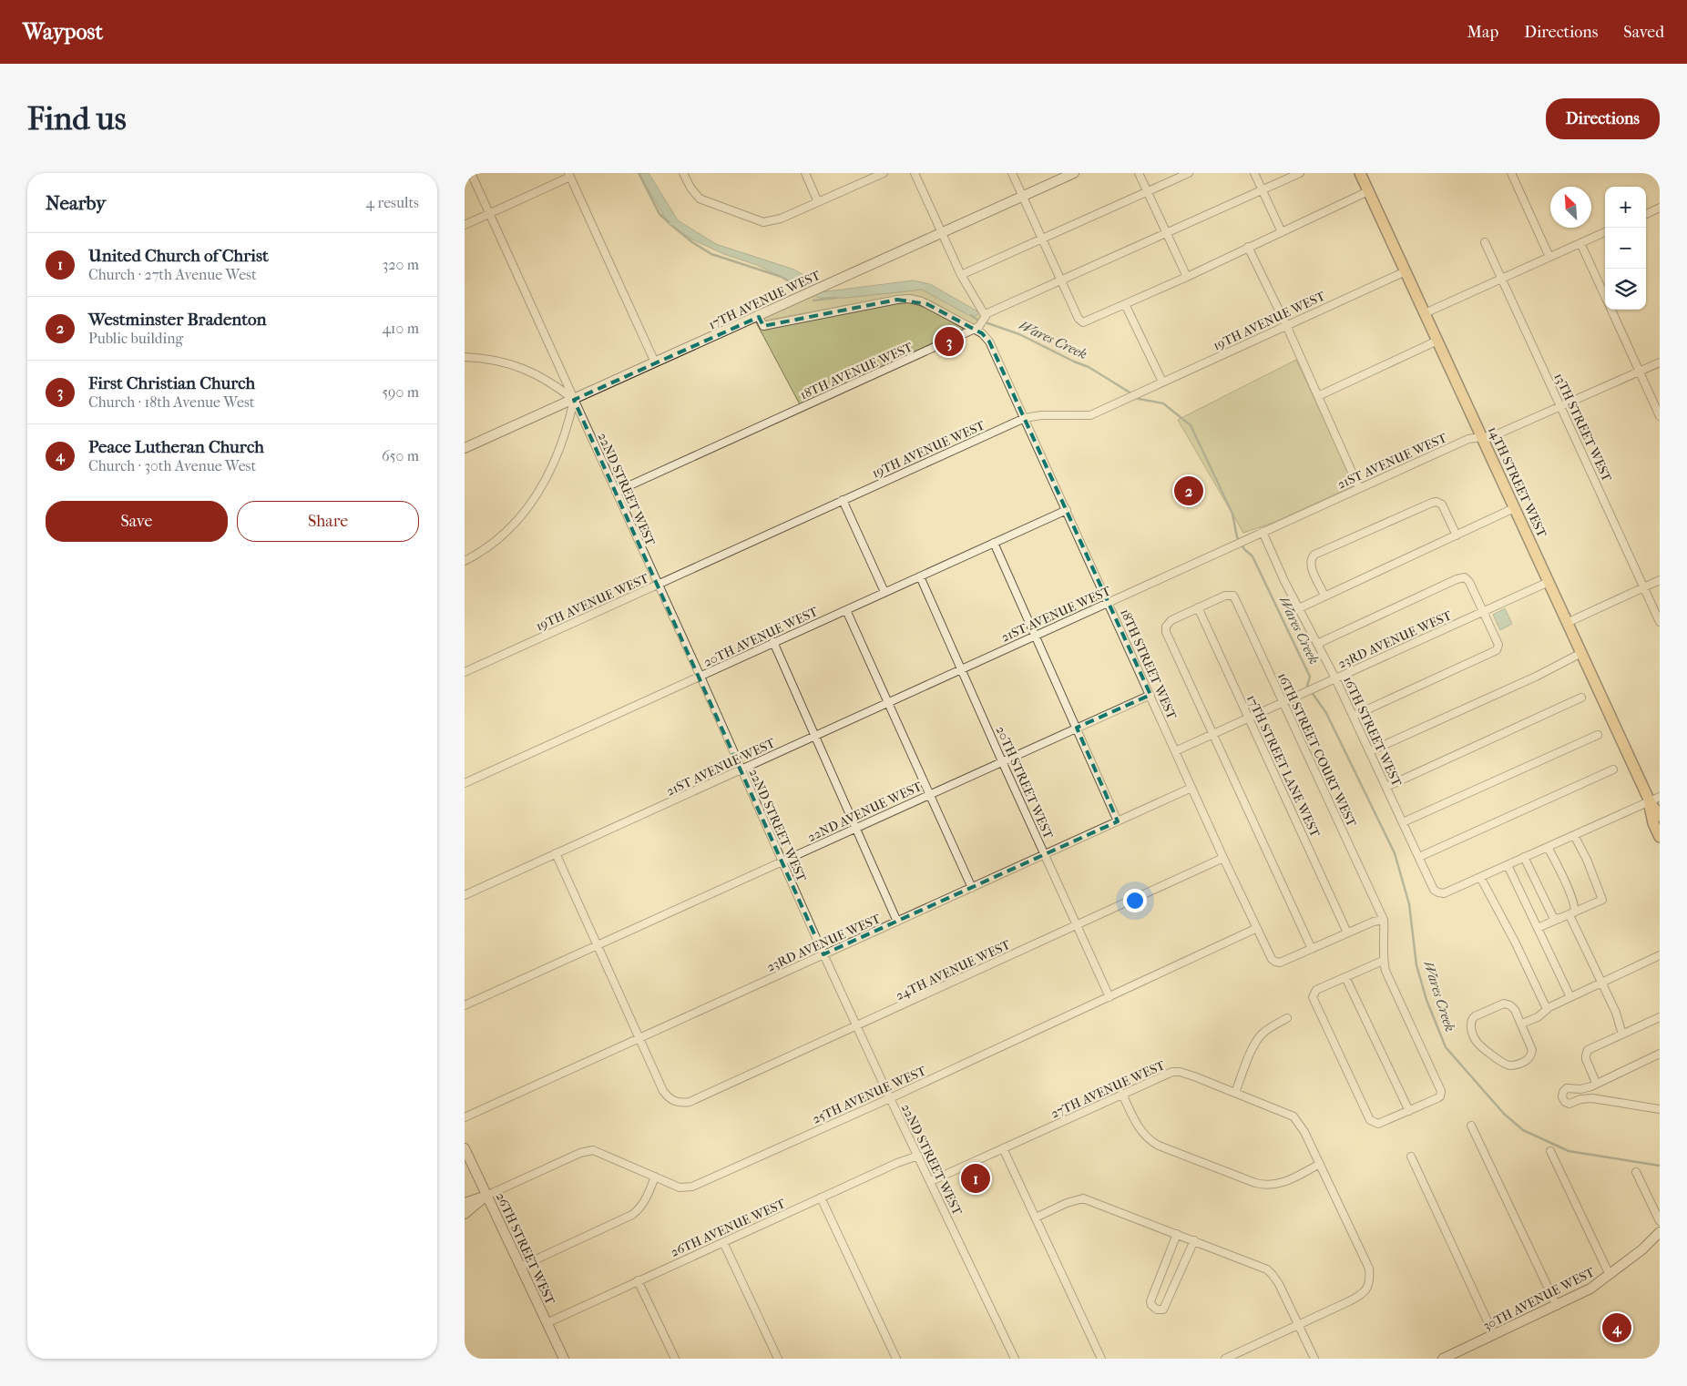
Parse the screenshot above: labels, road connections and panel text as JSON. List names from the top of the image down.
{
  "streets": {
    "main road": ["14TH STREET WEST"],
    "street": [
      "17TH AVENUE WEST",
      "19TH AVENUE WEST",
      "18TH AVENUE WEST",
      "13TH STREET WEST",
      "21ST AVENUE WEST",
      "22ND STREET WEST",
      "20TH AVENUE WEST",
      "23RD AVENUE WEST",
      "18TH STREET WEST",
      "16TH STREET WEST",
      "16TH STREET COURT WEST",
      "17TH STREET LANE WEST",
      "20TH STREET WEST",
      "22ND AVENUE WEST",
      "24TH AVENUE WEST",
      "27TH AVENUE WEST",
      "25TH AVENUE WEST",
      "26TH AVENUE WEST",
      "26TH STREET WEST",
      "30TH AVENUE WEST"
    ]
  },
  "crossings": [
    ["17TH AVENUE WEST", "22ND STREET WEST"],
    ["17TH AVENUE WEST", "18TH STREET WEST"],
    ["19TH AVENUE WEST", "14TH STREET WEST"],
    ["19TH AVENUE WEST", "22ND STREET WEST"],
    ["19TH AVENUE WEST", "18TH STREET WEST"],
    ["18TH AVENUE WEST", "22ND STREET WEST"],
    ["18TH AVENUE WEST", "18TH STREET WEST"],
    ["13TH STREET WEST", "21ST AVENUE WEST"],
    ["21ST AVENUE WEST", "14TH STREET WEST"],
    ["21ST AVENUE WEST", "22ND STREET WEST"],
    ["21ST AVENUE WEST", "18TH STREET WEST"],
    ["21ST AVENUE WEST", "16TH STREET WEST"],
    ["21ST AVENUE WEST", "20TH STREET WEST"],
    ["14TH STREET WEST", "23RD AVENUE WEST"],
    ["22ND STREET WEST", "20TH AVENUE WEST"],
    ["22ND STREET WEST", "23RD AVENUE WEST"],
    ["22ND STREET WEST", "22ND AVENUE WEST"],
    ["22ND STREET WEST", "24TH AVENUE WEST"],
    ["22ND STREET WEST", "27TH AVENUE WEST"],
    ["22ND STREET WEST", "25TH AVENUE WEST"],
    ["22ND STREET WEST", "26TH AVENUE WEST"],
    ["20TH AVENUE WEST", "18TH STREET WEST"],
    ["20TH AVENUE WEST", "20TH STREET WEST"],
    ["23RD AVENUE WEST", "18TH STREET WEST"],
    ["23RD AVENUE WEST", "16TH STREET WEST"],
    ["23RD AVENUE WEST", "16TH STREET COURT WEST"],
    ["23RD AVENUE WEST", "17TH STREET LANE WEST"],
    ["23RD AVENUE WEST", "20TH STREET WEST"],
    ["23RD AVENUE WEST", "24TH AVENUE WEST"],
    ["18TH STREET WEST", "22ND AVENUE WEST"],
    ["18TH STREET WEST", "24TH AVENUE WEST"],
    ["18TH STREET WEST", "25TH AVENUE WEST"],
    ["16TH STREET COURT WEST", "17TH STREET LANE WEST"],
    ["20TH STREET WEST", "22ND AVENUE WEST"],
    ["20TH STREET WEST", "24TH AVENUE WEST"],
    ["20TH STREET WEST", "25TH AVENUE WEST"],
    ["25TH AVENUE WEST", "26TH STREET WEST"],
    ["26TH AVENUE WEST", "26TH STREET WEST"]
  ],
  "water": ["Wares Creek"],
  "north": "top left",
  "page": {
    "header": "Waypost",
    "nav": ["Map", "Directions", "Saved"],
    "buttons": [
      "Directions",
      ["Save", "Share"]
    ],
    "title": "Find us",
    "heading": ["Nearby", "4 results"],
    "map_buttons": ["+", "−"],
    "list": [
      {
        "mark": "1",
        "name": "United Church of Christ",
        "note": "Church · 27th Avenue West",
        "value": "320 m"
      },
      {
        "mark": "2",
        "name": "Westminster Bradenton",
        "note": "Public building",
        "value": "410 m"
      },
      {
        "mark": "3",
        "name": "First Christian Church",
        "note": "Church · 18th Avenue West",
        "value": "590 m"
      },
      {
        "mark": "4",
        "name": "Peace Lutheran Church",
        "note": "Church · 30th Avenue West",
        "value": "650 m"
      }
    ],
    "pins": [
      "3",
      "2",
      "1",
      "4"
    ]
  }
}
